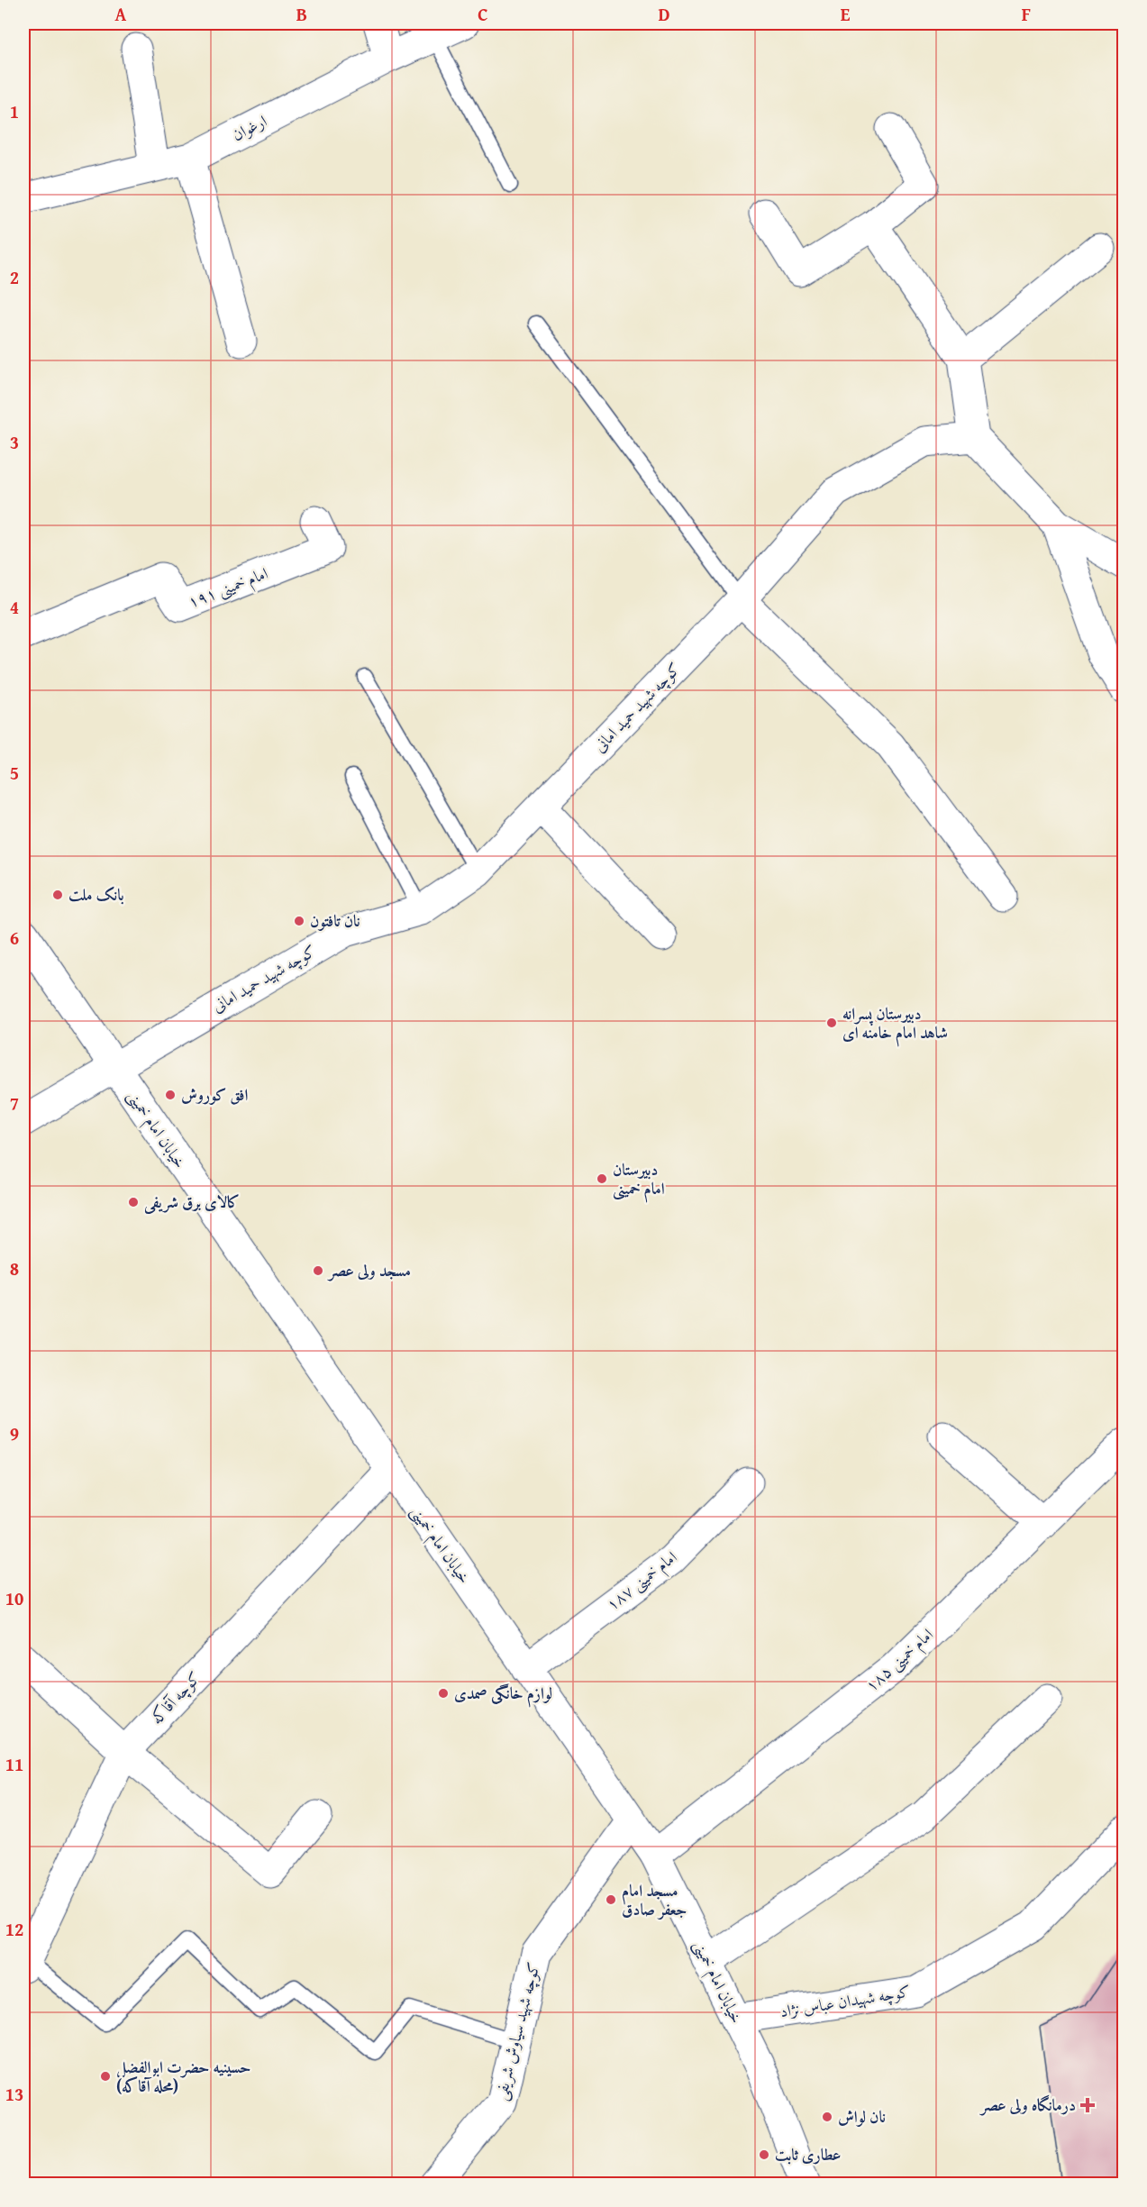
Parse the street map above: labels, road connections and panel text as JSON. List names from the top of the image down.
{
  "streets": {
    "street": [
      "ارغوان",
      "امام خمینی ۱۹۱",
      "کوچه شهید حمید امانی",
      "خیابان امام خمینی",
      "امام خمینی ۱۸۷",
      "امام خمینی ۱۸۵",
      "کوچه آقاکه",
      "کوچه شهیدان عباس نژاد",
      "کوچه شهید سیاوش شریفی"
    ]
  },
  "crossings": [
    ["کوچه شهید حمید امانی", "خیابان امام خمینی"],
    ["خیابان امام خمینی", "امام خمینی ۱۸۷"],
    ["خیابان امام خمینی", "امام خمینی ۱۸۵"],
    ["خیابان امام خمینی", "کوچه آقاکه"],
    ["خیابان امام خمینی", "کوچه شهیدان عباس نژاد"],
    ["خیابان امام خمینی", "کوچه شهید سیاوش شریفی"]
  ],
  "places": {
    "other": [
      "بانک ملت",
      "نان تافتون",
      "دبیرستان پسرانه شاهد امام خامنه ای",
      "افق کوروش",
      "دبیرستان امام خمینی",
      "کالای برق شریفی",
      "مسجد ولی عصر",
      "لوازم خانگی صمدی",
      "مسجد امام جعفر صادق",
      "حسینیه حضرت ابوالفضل (محله آقاکه)",
      "نان لواش",
      "عطاری ثابت"
    ],
    "health": ["درمانگاه ولی عصر"]
  },
  "grid": {
    "columns": [
      "A",
      "B",
      "C",
      "D",
      "E",
      "F"
    ],
    "rows": [
      "1",
      "2",
      "3",
      "4",
      "5",
      "6",
      "7",
      "8",
      "9",
      "10",
      "11",
      "12",
      "13"
    ]
  }
}
